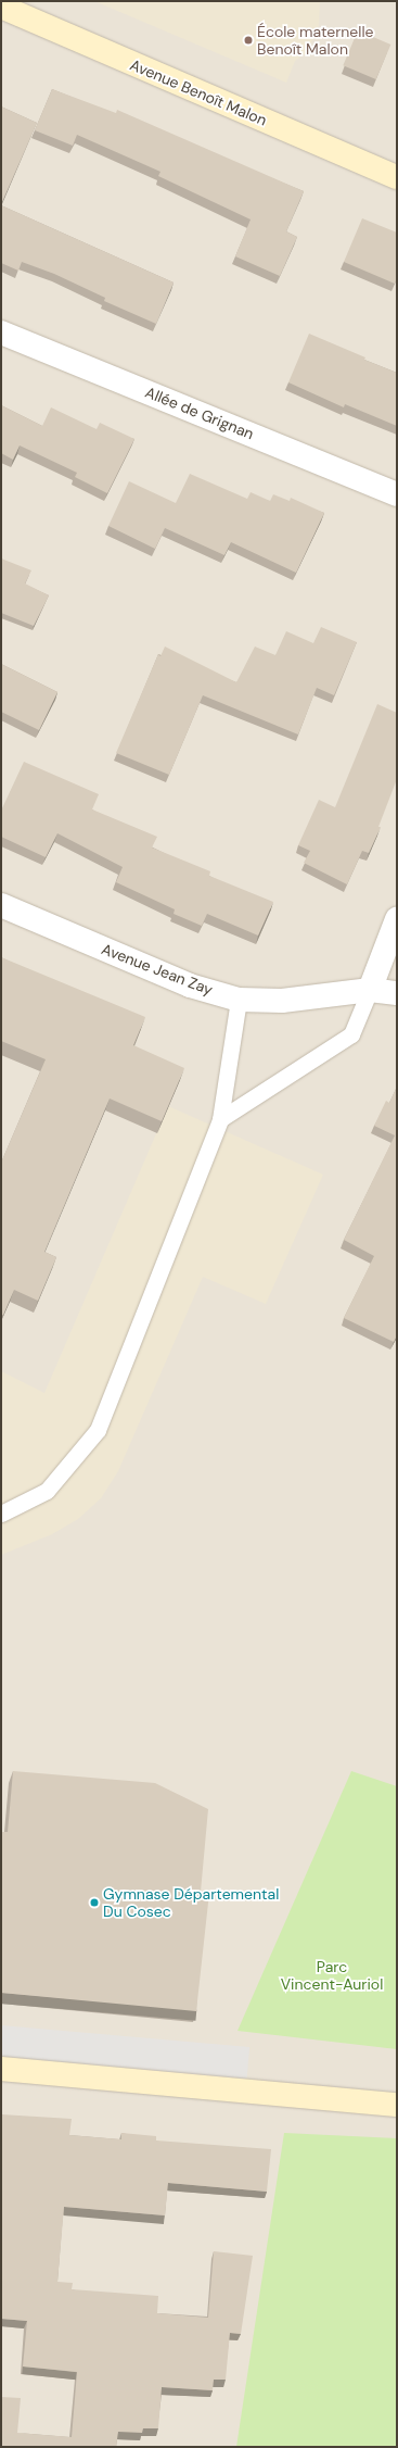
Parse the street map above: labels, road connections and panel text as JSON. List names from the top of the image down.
{
  "streets": {
    "main road": ["Avenue Benoît Malon"],
    "street": ["Allée de Grignan", "Avenue Jean Zay"]
  },
  "parks": ["Parc Vincent-Auriol"],
  "places": ["École maternelle Benoît Malon", "Gymnase Départemental Du Cosec"]
}
